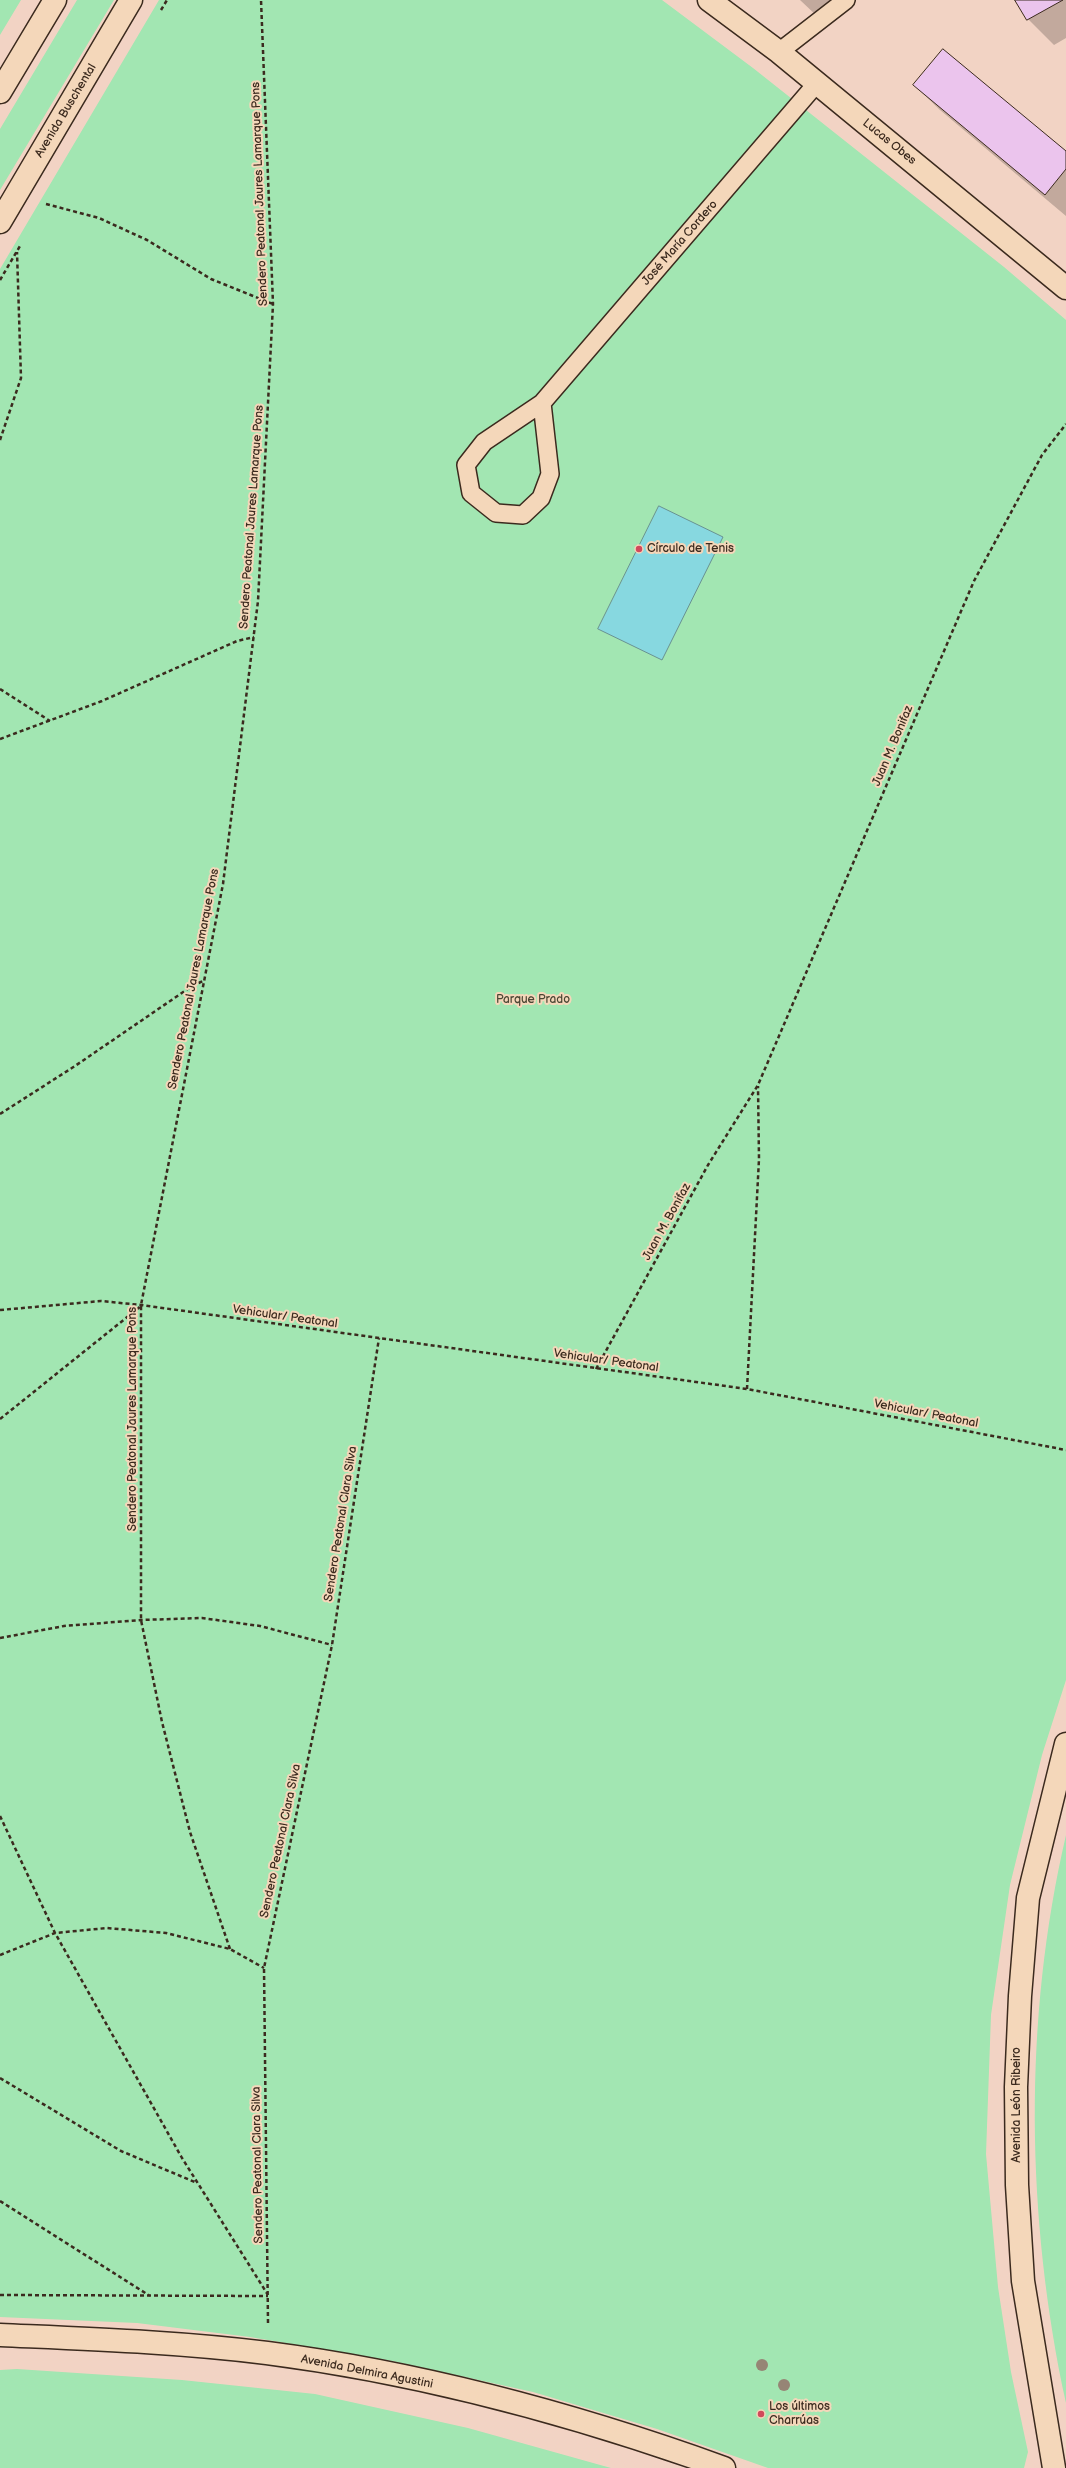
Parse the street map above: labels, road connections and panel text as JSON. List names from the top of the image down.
{
  "streets": {
    "street": [
      "Avenida Buschental",
      "Lucas Obes",
      "Avenida León Ribeiro",
      "Avenida Delmira Agustini"
    ],
    "lane": ["José María Cordero"],
    "path": [
      "Sendero Peatonal Jaures Lamarque Pons",
      "Juan M. Bonifaz",
      "Vehicular/ Peatonal",
      "Sendero Peatonal Clara Silva"
    ]
  },
  "crossings": [
    ["Lucas Obes", "José María Cordero"],
    ["Sendero Peatonal Jaures Lamarque Pons", "Vehicular/ Peatonal"],
    ["Juan M. Bonifaz", "Vehicular/ Peatonal"],
    ["Vehicular/ Peatonal", "Sendero Peatonal Clara Silva"],
    ["Sendero Peatonal Clara Silva", "Avenida Delmira Agustini"]
  ],
  "parks": ["Parque Prado"],
  "places": ["Círculo de Tenis", "Los últimos Charrúas"]
}
